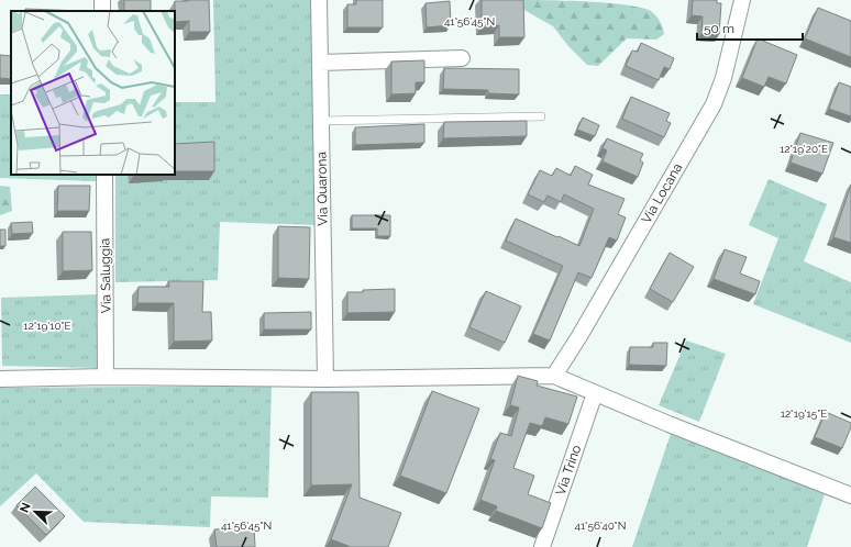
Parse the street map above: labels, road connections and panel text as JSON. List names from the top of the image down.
{
  "streets": {
    "street": [
      "Via Quarona",
      "Via Locana",
      "Via Saluggia",
      "Via Trino"
    ]
  },
  "scale_bar": "50 m",
  "north": "top left",
  "coordinates": [
    "41°56'45\"N",
    "12°19'20\"E",
    "12°19'10\"E",
    "12°19'15\"E",
    "41°56'40\"N"
  ]
}
